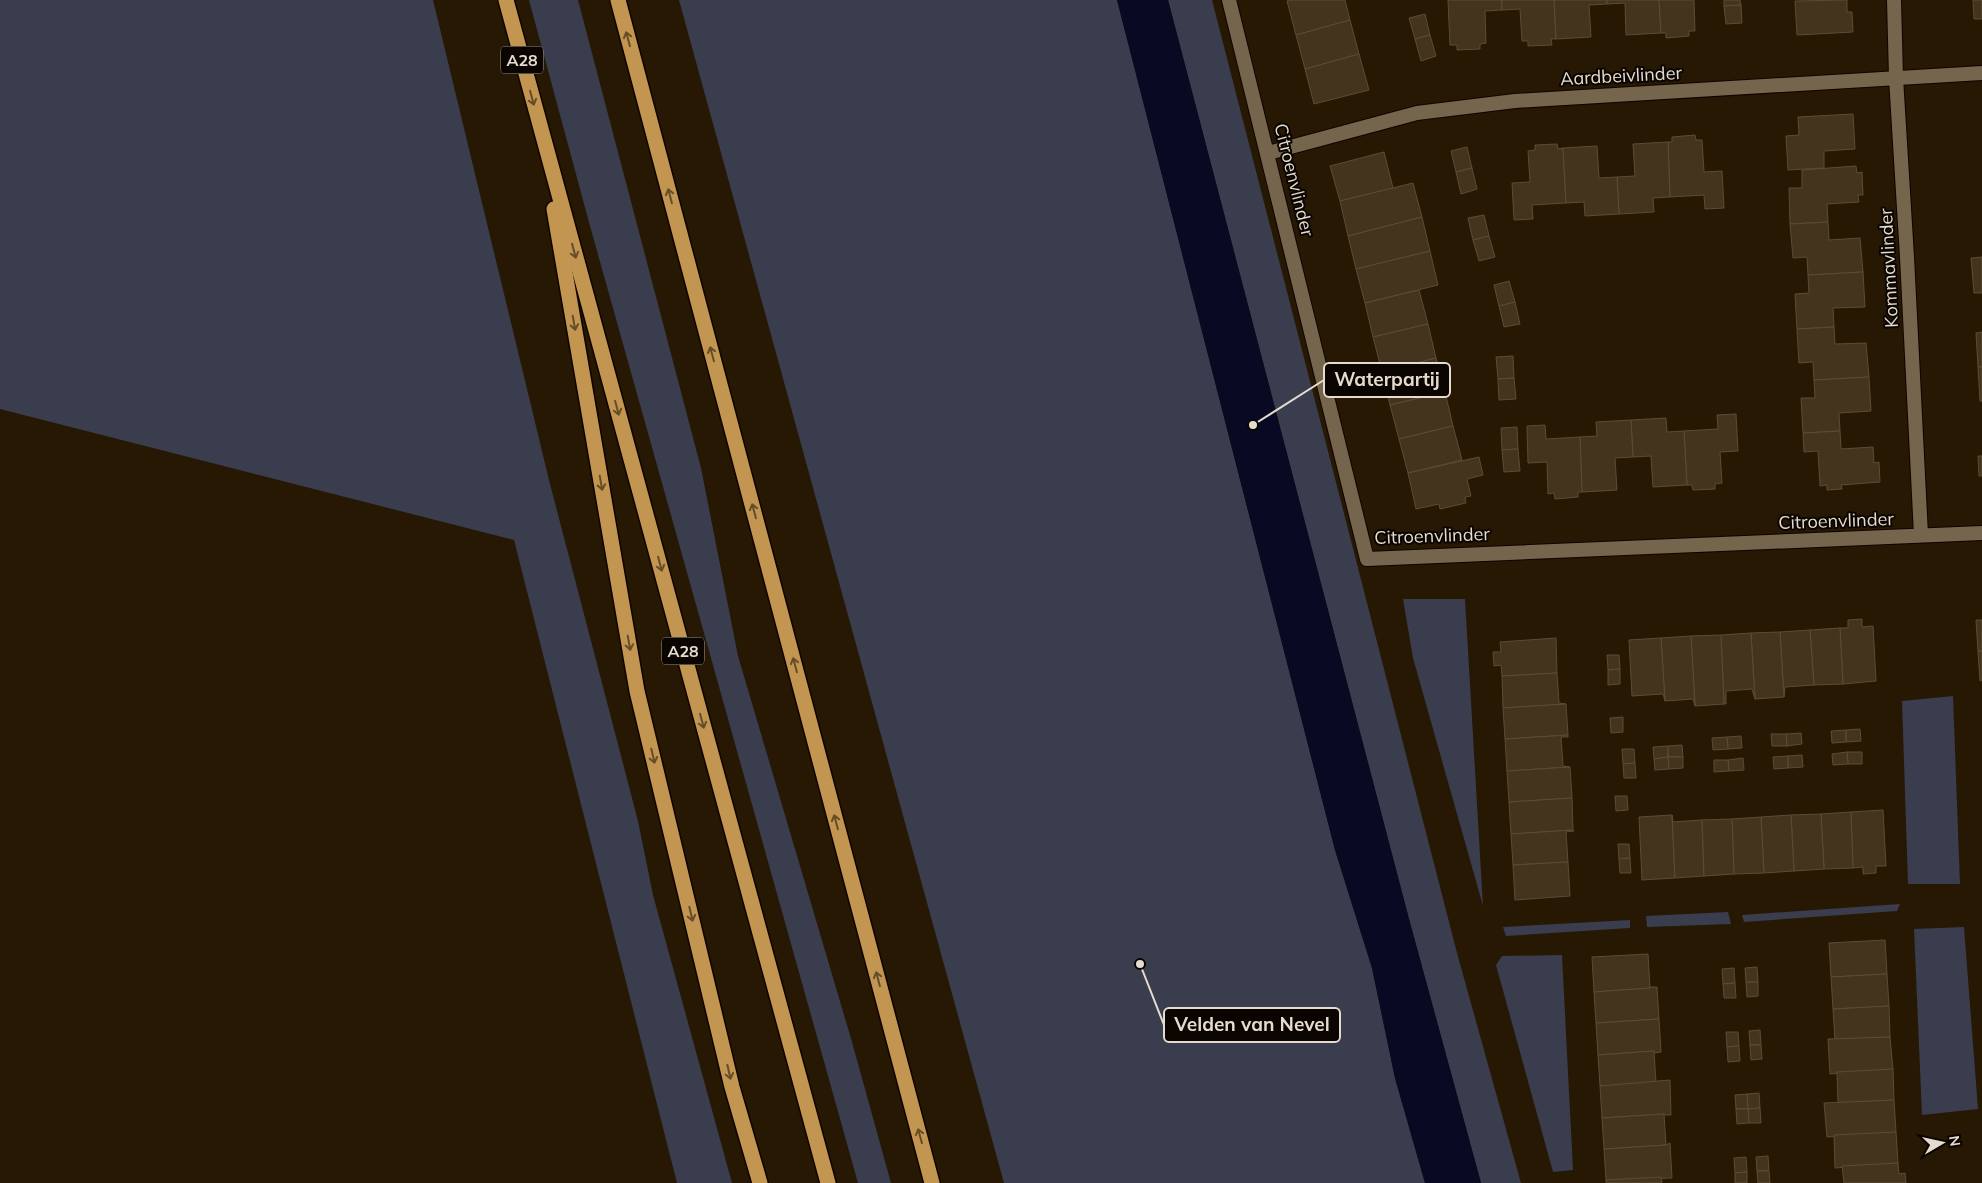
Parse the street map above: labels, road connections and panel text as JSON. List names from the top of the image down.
{
  "streets": {
    "highway": ["A28"],
    "street": ["Aardbeivlinder", "Citroenvlinder", "Kommavlinder"]
  },
  "crossings": [
    ["Aardbeivlinder", "Citroenvlinder"],
    ["Aardbeivlinder", "Kommavlinder"],
    ["Citroenvlinder", "Kommavlinder"]
  ],
  "places": ["Waterpartij", "Velden van Nevel"],
  "north": "right"
}
